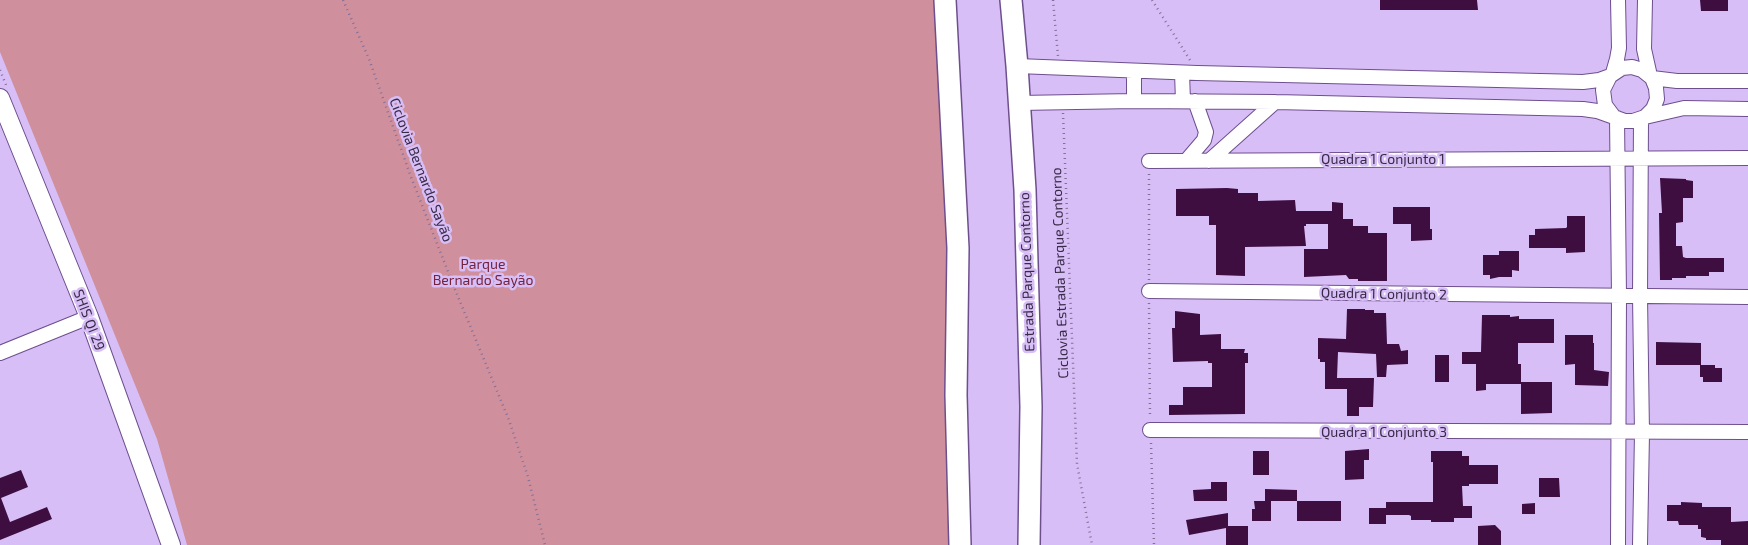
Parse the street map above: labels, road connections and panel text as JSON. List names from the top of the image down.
{
  "streets": {
    "main road": ["Estrada Parque Contorno"],
    "street": [
      "Quadra 1 Conjunto 1",
      "Quadra 1 Conjunto 2",
      "SHIS QI 29",
      "Quadra 1 Conjunto 3"
    ],
    "path": ["Ciclovia Bernardo Sayão", "Ciclovia Estrada Parque Contorno"]
  },
  "parks": ["Parque Bernardo Sayão"]
}
